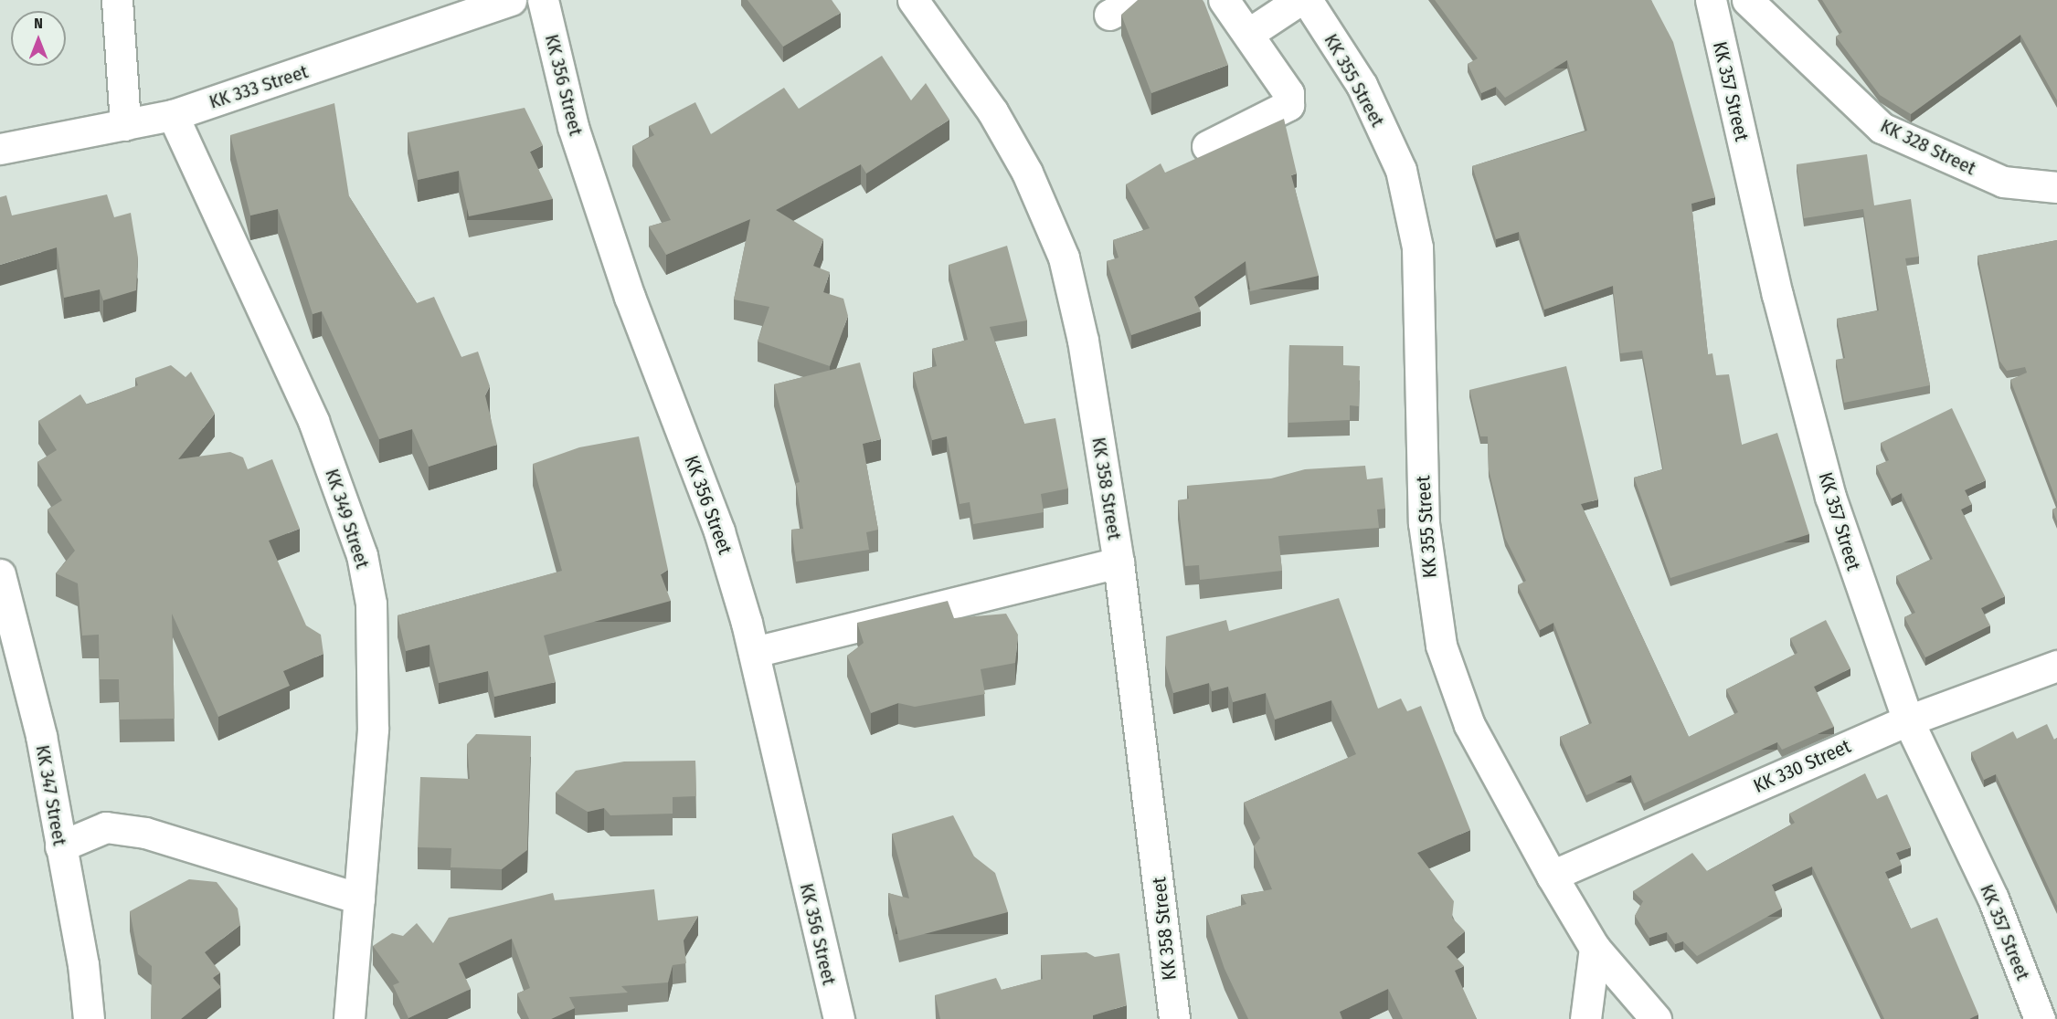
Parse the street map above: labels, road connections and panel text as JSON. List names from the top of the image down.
{
  "streets": {
    "street": [
      "KK 355 Street",
      "KK 356 Street",
      "KK 333 Street",
      "KK 357 Street",
      "KK 328 Street",
      "KK 358 Street",
      "KK 349 Street",
      "KK 330 Street",
      "KK 347 Street"
    ]
  },
  "crossings": [
    ["KK 355 Street", "KK 330 Street"],
    ["KK 333 Street", "KK 349 Street"],
    ["KK 357 Street", "KK 330 Street"]
  ],
  "north": "top"
}
